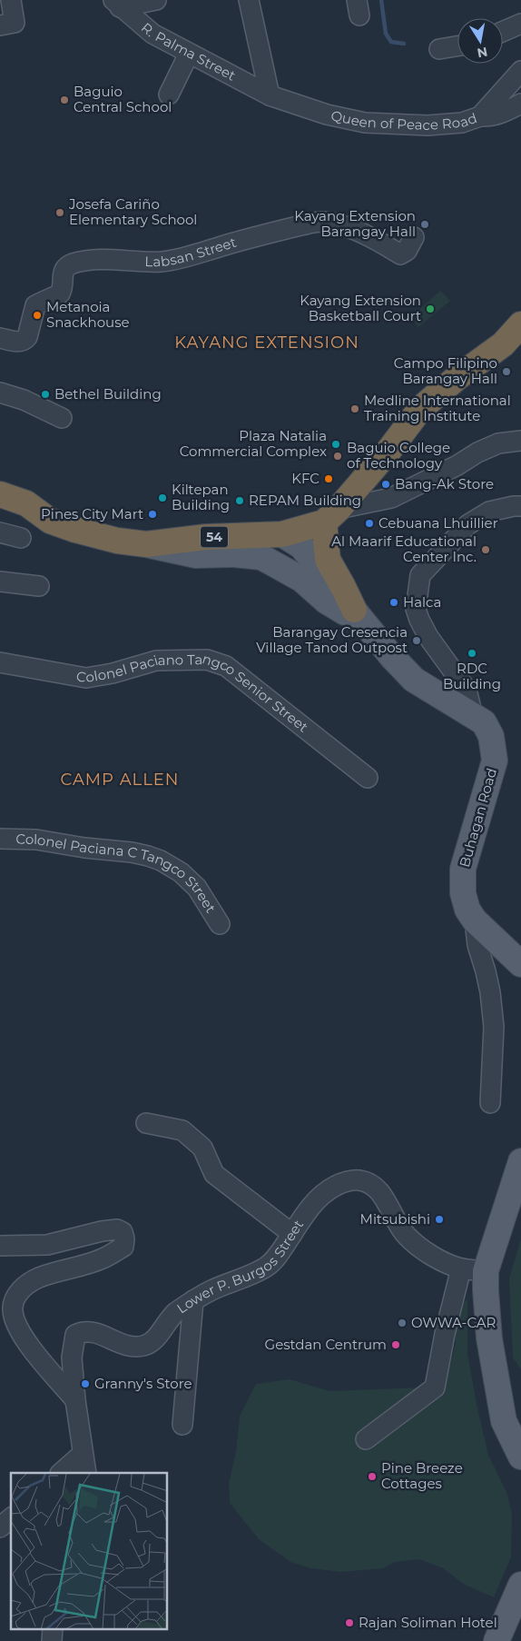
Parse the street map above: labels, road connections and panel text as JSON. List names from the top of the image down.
{
  "streets": {
    "highway": ["54"],
    "main road": ["Buhagan Road"],
    "street": [
      "R. Palma Street",
      "Queen of Peace Road",
      "Labsan Street",
      "Colonel Paciano Tangco Senior Street",
      "Colonel Paciana C Tangco Street",
      "Lower P. Burgos Street"
    ]
  },
  "crossings": [
    ["R. Palma Street", "Queen of Peace Road"],
    ["54", "Buhagan Road"]
  ],
  "districts": ["KAYANG EXTENSION", "CAMP ALLEN"],
  "places": [
    "Baguio Central School",
    "Josefa Cariño Elementary School",
    "Kayang Extension Barangay Hall",
    "Kayang Extension Basketball Court",
    "Metanoia Snackhouse",
    "Campo Filipino Barangay Hall",
    "Bethel Building",
    "Medline International Training Institute",
    "Plaza Natalia Commercial Complex",
    "Baguio College of Technology",
    "KFC",
    "Bang-Ak Store",
    "Kiltepan Building",
    "REPAM Building",
    "Pines City Mart",
    "Cebuana Lhuillier",
    "Al Maarif Educational Center Inc.",
    "Halca",
    "Barangay Cresencia Village Tanod Outpost",
    "RDC Building",
    "Mitsubishi",
    "OWWA-CAR",
    "Gestdan Centrum",
    "Granny's Store",
    "Pine Breeze Cottages",
    "Rajan Soliman Hotel"
  ],
  "north": "bottom"
}
